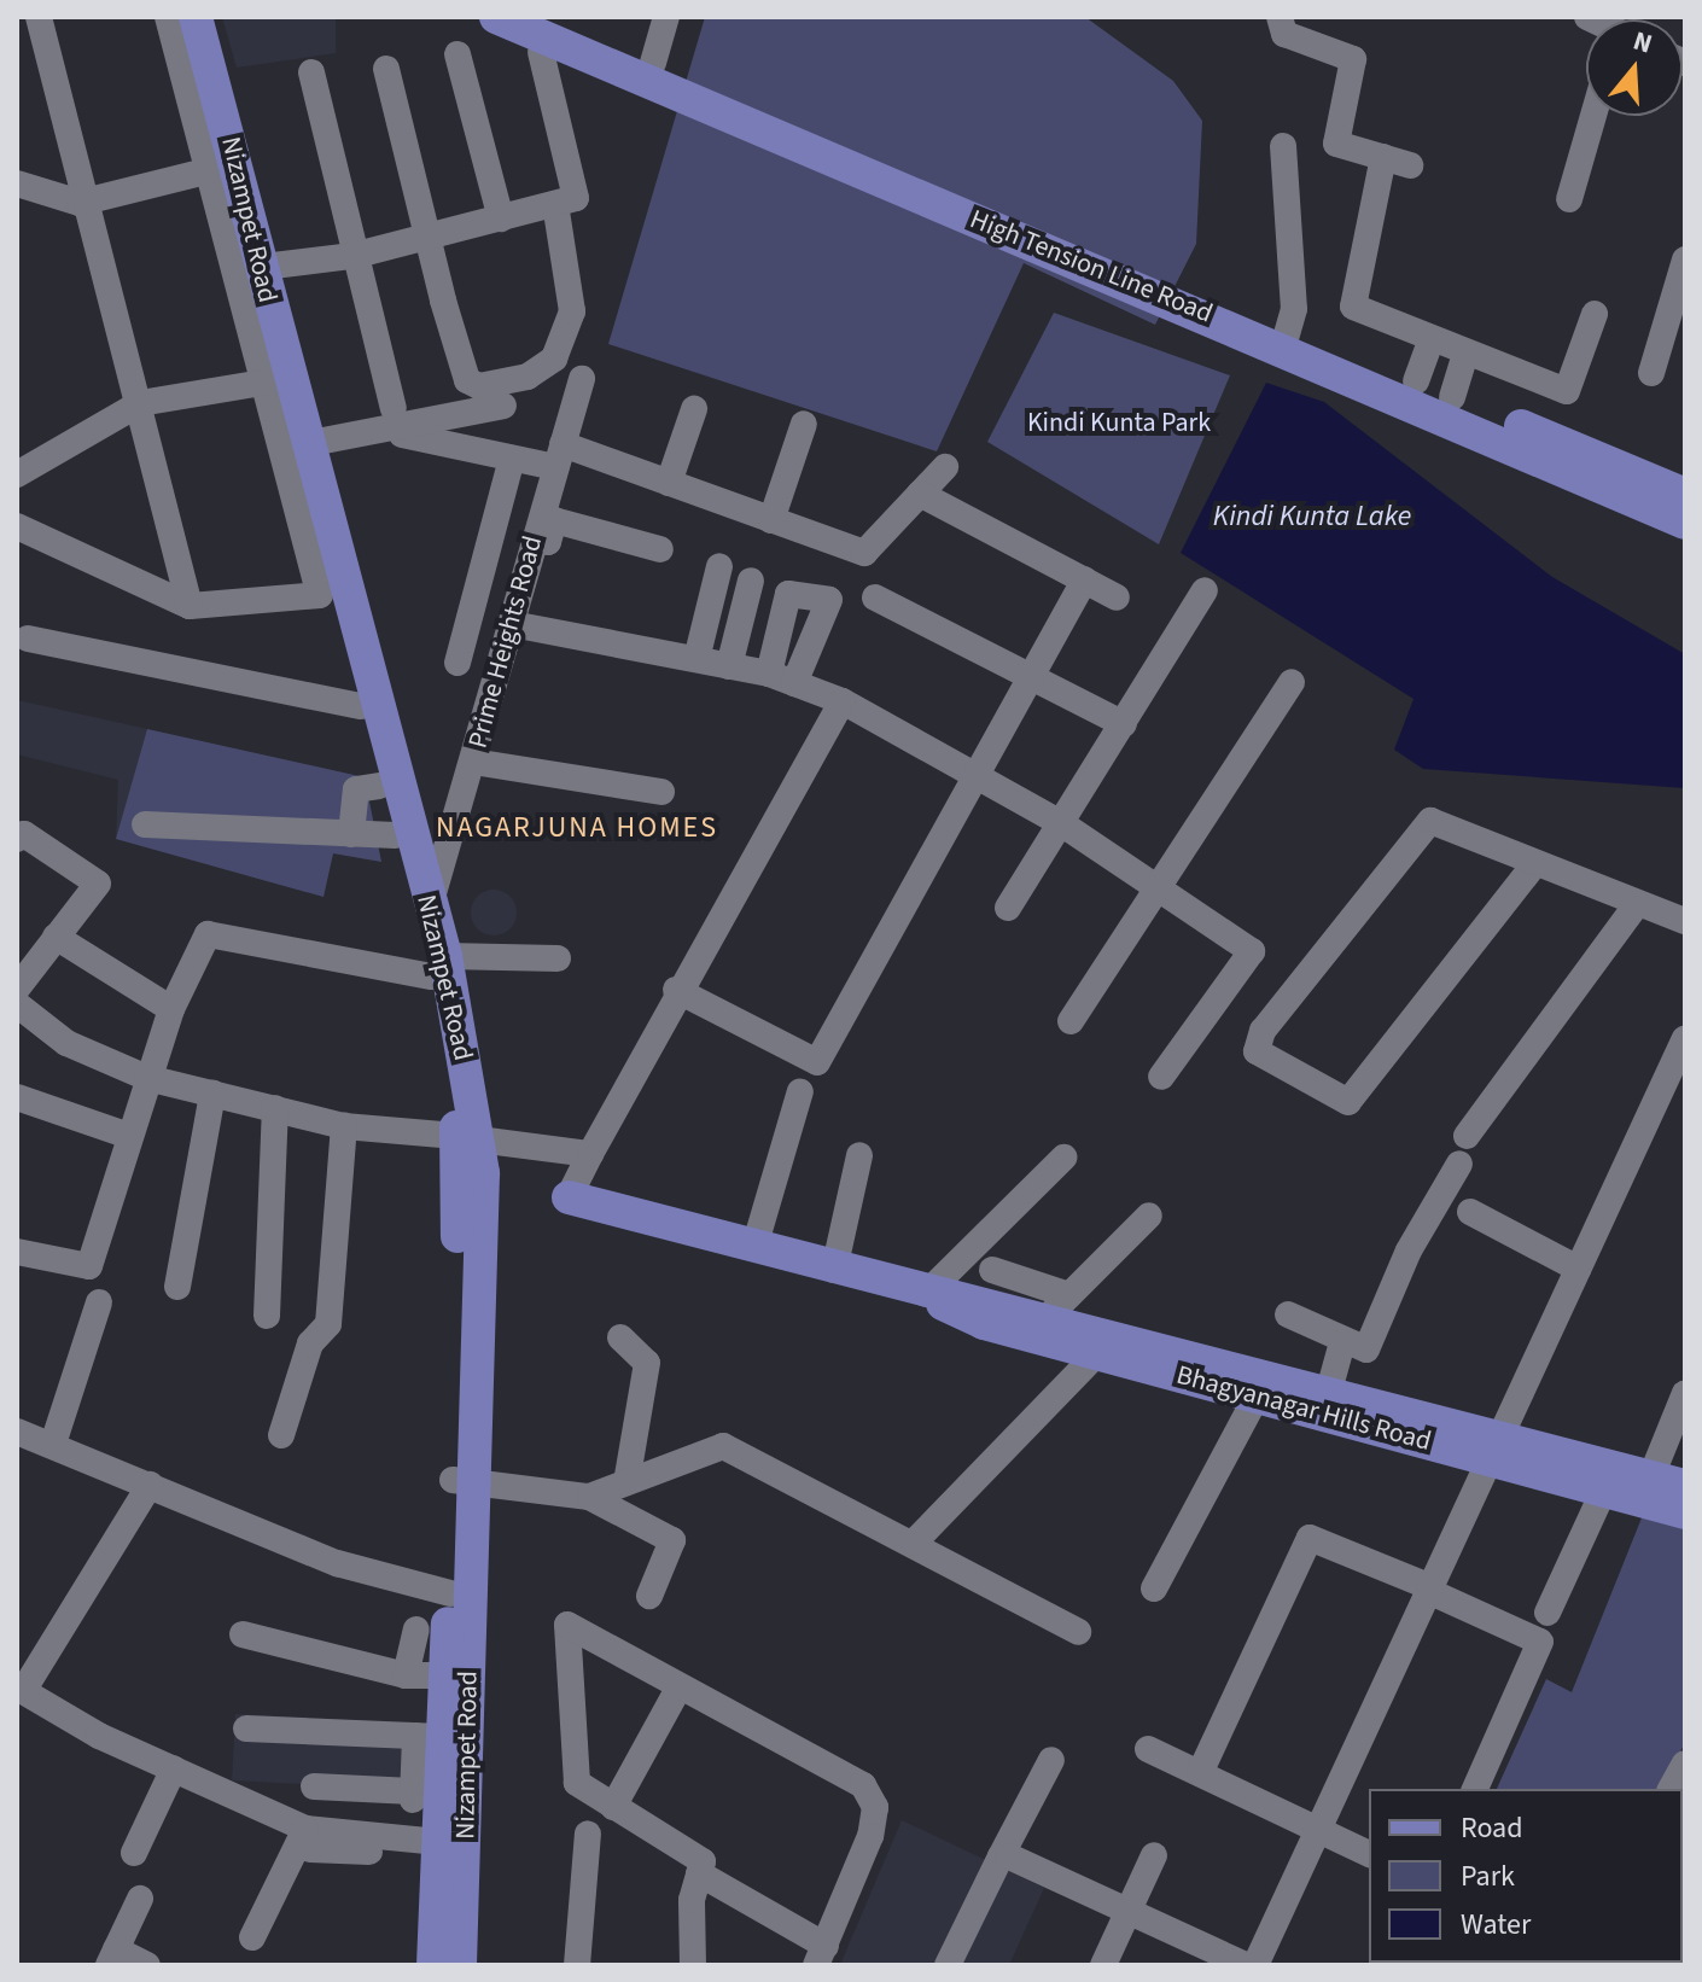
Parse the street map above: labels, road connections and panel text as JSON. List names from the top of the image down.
{
  "streets": {
    "main road": ["Nizampet Road", "High Tension Line Road", "Bhagyanagar Hills Road"],
    "street": ["Prime Heights Road"]
  },
  "crossings": [
    ["Nizampet Road", "Prime Heights Road"]
  ],
  "districts": ["NAGARJUNA HOMES"],
  "water": ["Kindi Kunta Lake"],
  "parks": ["Kindi Kunta Park"],
  "legend": ["Road", "Park", "Water"],
  "north": "top"
}
